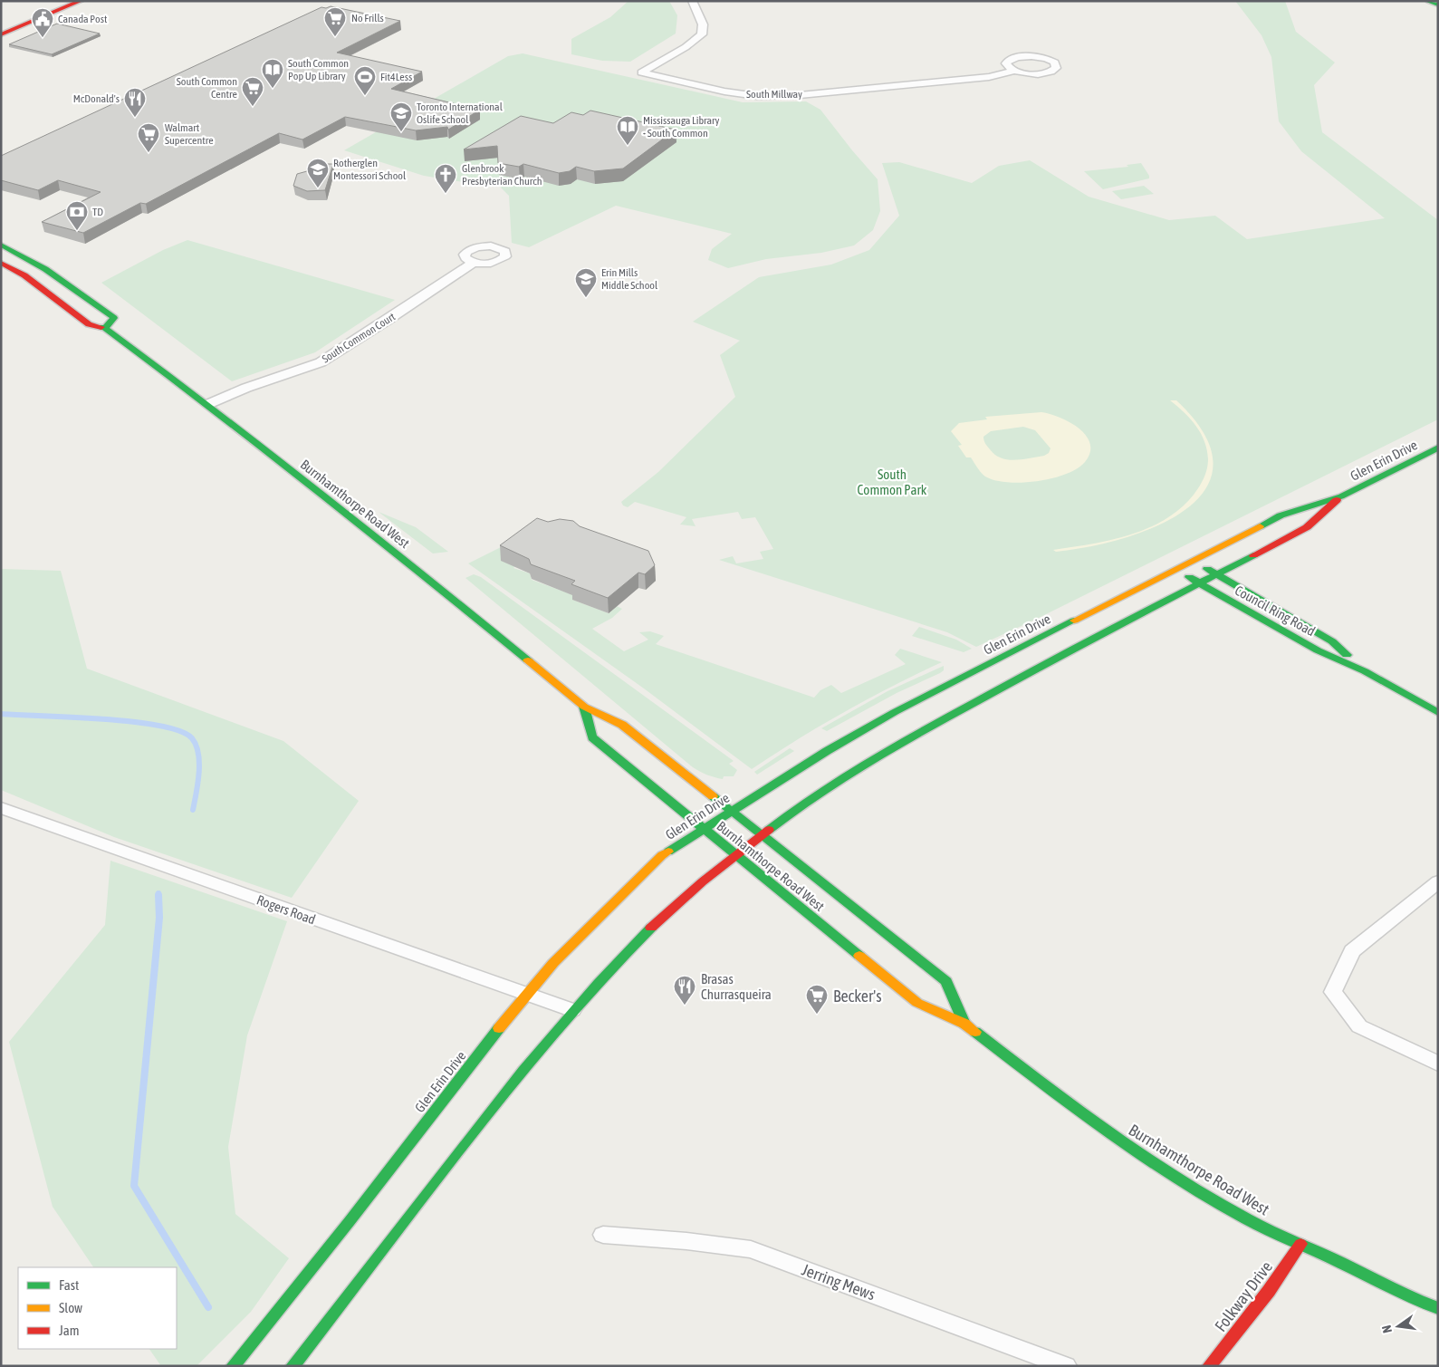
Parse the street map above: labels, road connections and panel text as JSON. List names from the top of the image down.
{
  "streets": {
    "street": [
      "South Millway",
      "South Common Court",
      "Glen Erin Drive",
      "Burnhamthorpe Road West",
      "Council Ring Road",
      "Rogers Road",
      "Jerring Mews",
      "Folkway Drive"
    ]
  },
  "crossings": [
    ["South Common Court", "Burnhamthorpe Road West"],
    ["Glen Erin Drive", "Burnhamthorpe Road West"],
    ["Glen Erin Drive", "Council Ring Road"],
    ["Glen Erin Drive", "Rogers Road"],
    ["Burnhamthorpe Road West", "Folkway Drive"]
  ],
  "parks": ["South Common Park"],
  "places": {
    "supermarket": [
      "No Frills",
      "South Common Centre",
      "Walmart Supercentre",
      "Becker's"
    ],
    "public building": ["Canada Post"],
    "library": ["South Common Pop Up Library", "Mississauga Library - South Common"],
    "sports": ["Fit4Less"],
    "restaurant": ["McDonald's", "Brasas Churrasqueira"],
    "school or university": ["Toronto International Oslife School", "Rotherglen Montessori School", "Erin Mills Middle School"],
    "church": ["Glenbrook Presbyterian Church"],
    "bank": ["TD"]
  },
  "legend": ["Fast", "Slow", "Jam"],
  "north": "left"
}
